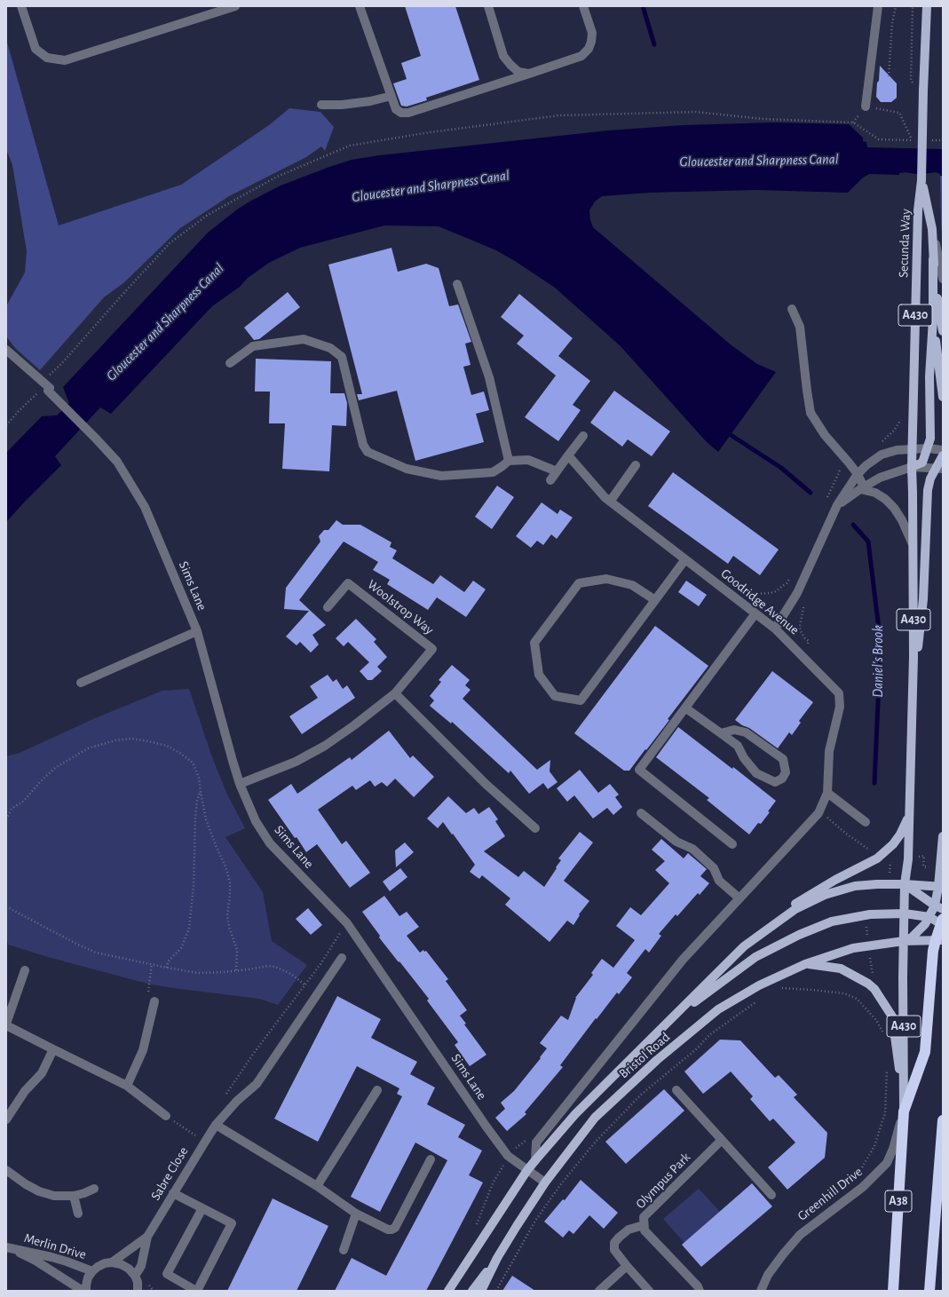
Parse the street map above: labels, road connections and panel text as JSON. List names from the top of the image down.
{
  "streets": {
    "highway": ["A38"],
    "main road": ["Secunda Way", "A430", "Bristol Road"],
    "street": [
      "Sims Lane",
      "Goodridge Avenue",
      "Woolstrop Way",
      "Sabre Close",
      "Olympus Park",
      "Greenhill Drive",
      "Merlin Drive"
    ]
  },
  "crossings": [
    ["Secunda Way", "A430"],
    ["A430", "Bristol Road"],
    ["A430", "Greenhill Drive"],
    ["A430", "A38"],
    ["Sims Lane", "Woolstrop Way"],
    ["Sims Lane", "Bristol Road"],
    ["Goodridge Avenue", "Bristol Road"],
    ["Bristol Road", "A38"],
    ["Sabre Close", "Merlin Drive"],
    ["Greenhill Drive", "A38"]
  ],
  "water": ["Gloucester and Sharpness Canal", "Daniel's Brook"]
}
